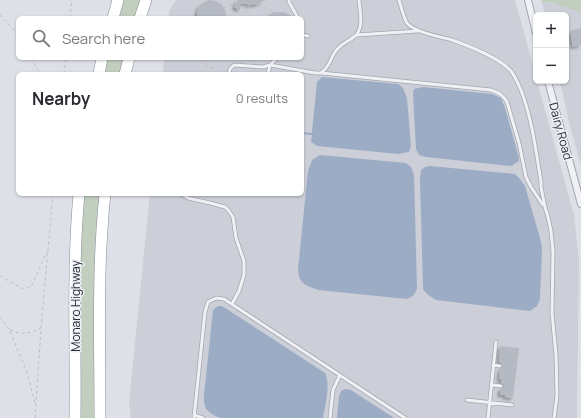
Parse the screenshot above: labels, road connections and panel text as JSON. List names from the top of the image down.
{
  "streets": {
    "highway": ["Monaro Highway"],
    "street": ["Dairy Road"]
  },
  "page": {
    "map_buttons": ["+", "−"],
    "search": "Search here",
    "heading": ["Nearby", "0 results"]
  }
}
